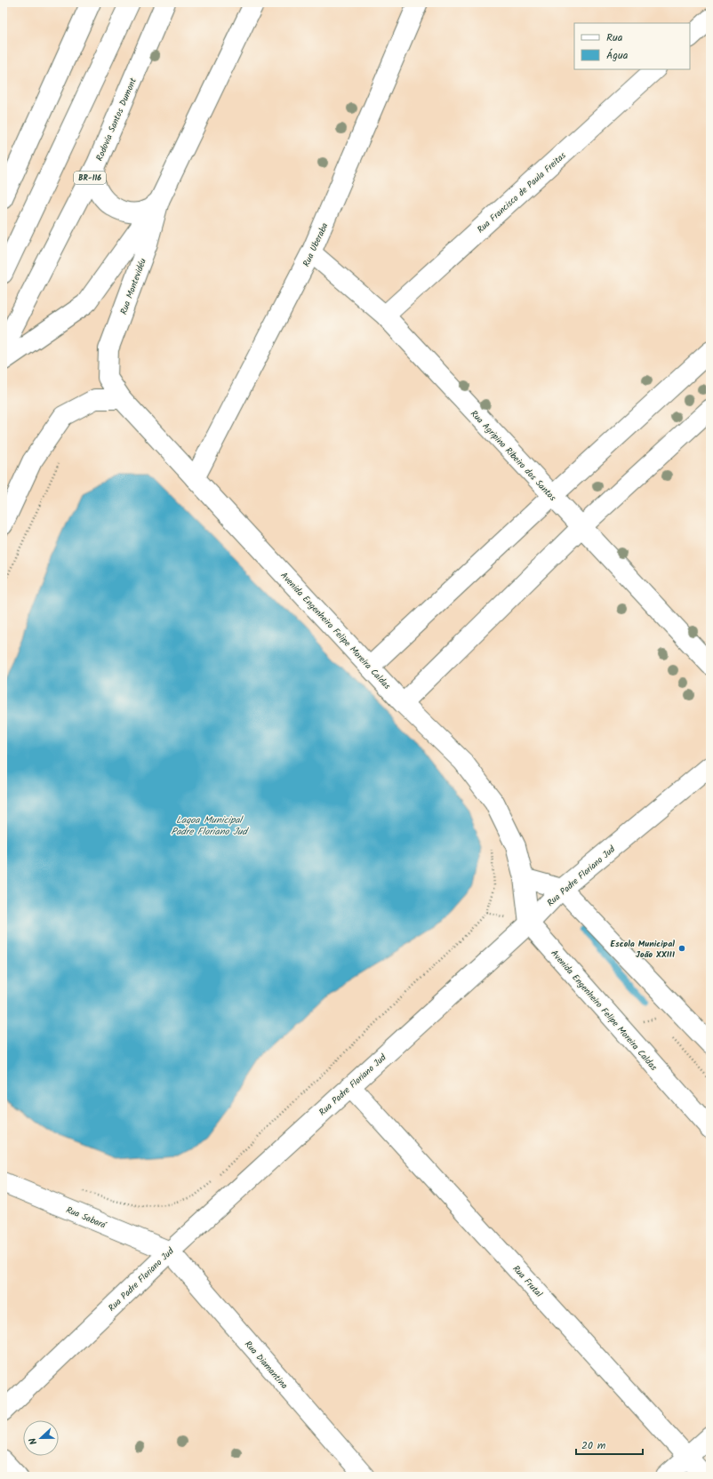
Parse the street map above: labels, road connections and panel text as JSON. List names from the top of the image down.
{
  "streets": {
    "main road": [
      "Rodovia Santos Dumont",
      "BR-116",
      "Rua Francisco de Paula Freitas",
      "Rua Uberaba",
      "Rua Montevidéu",
      "Rua Agripino Ribeiro dos Santos",
      "Avenida Engenheiro Felipe Moreira Caldas",
      "Rua Padre Floriano Jud",
      "Rua Sabará",
      "Rua Frutal",
      "Rua Diamantina"
    ]
  },
  "crossings": [
    ["Rua Francisco de Paula Freitas", "Rua Agripino Ribeiro dos Santos"],
    ["Rua Uberaba", "Rua Agripino Ribeiro dos Santos"],
    ["Rua Uberaba", "Avenida Engenheiro Felipe Moreira Caldas"],
    ["Rua Montevidéu", "Avenida Engenheiro Felipe Moreira Caldas"],
    ["Avenida Engenheiro Felipe Moreira Caldas", "Rua Padre Floriano Jud"],
    ["Rua Padre Floriano Jud", "Rua Sabará"],
    ["Rua Padre Floriano Jud", "Rua Frutal"],
    ["Rua Padre Floriano Jud", "Rua Diamantina"],
    ["Rua Sabará", "Rua Diamantina"]
  ],
  "water": ["Lagoa Municipal Padre Floriano Jud"],
  "places": ["Escola Municipal João XXIII"],
  "legend": ["Rua", "Água"],
  "scale_bar": "20 m",
  "north": "left"
}
